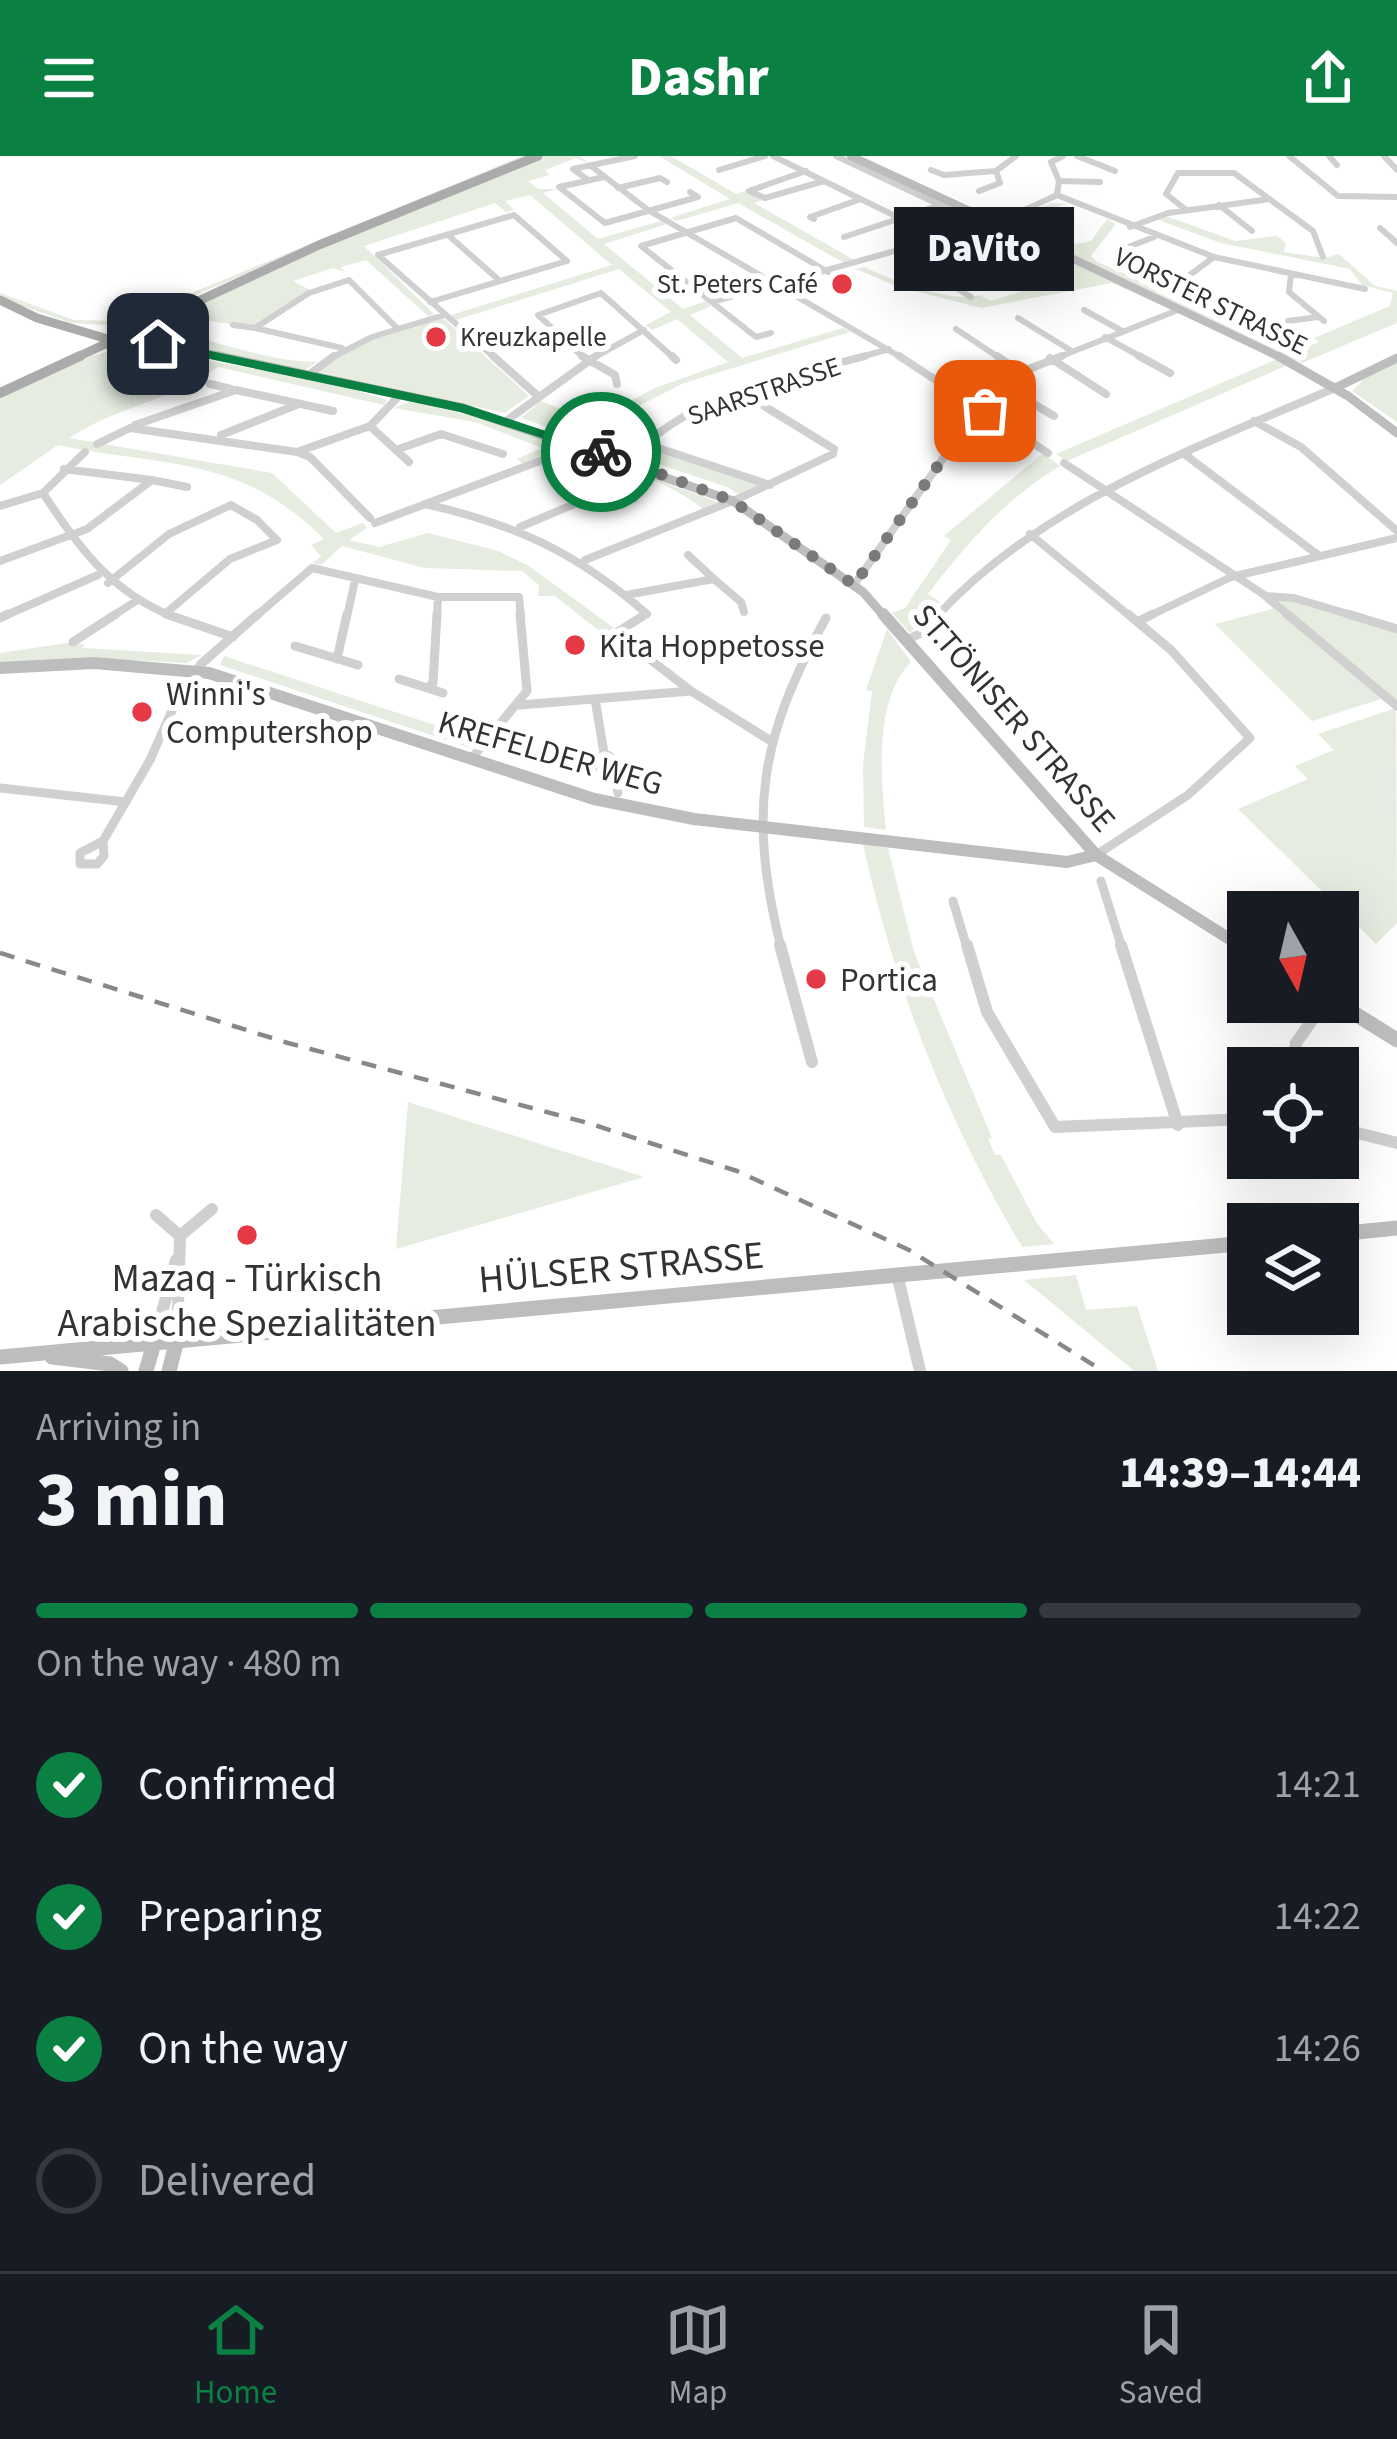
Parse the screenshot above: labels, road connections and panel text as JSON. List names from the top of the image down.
{
  "streets": {
    "main road": [
      "VORSTER STRASSE",
      "ST.TÖNISER STRASSE",
      "KREFELDER WEG",
      "HÜLSER STRASSE"
    ],
    "street": ["SAARSTRASSE"]
  },
  "crossings": [
    ["ST.TÖNISER STRASSE", "KREFELDER WEG"]
  ],
  "places": [
    "St. Peters Café",
    "Kreuzkapelle",
    "DaVito",
    "Kita Hoppetosse",
    "Winni's Computershop",
    "Portica",
    "Mazaq - Türkisch Arabische Spezialitäten"
  ],
  "north": "bottom",
  "page": {
    "header": "Dashr",
    "bubble": "DaVito",
    "heading": ["3 min", "Arriving in", "14:39–14:44"],
    "bar": "On the way · 480 m",
    "list": [
      ["Confirmed", "14:21"],
      ["Preparing", "14:22"],
      ["On the way", "14:26"],
      "Delivered"
    ],
    "tabs": ["Home", "Map", "Saved"]
  }
}
